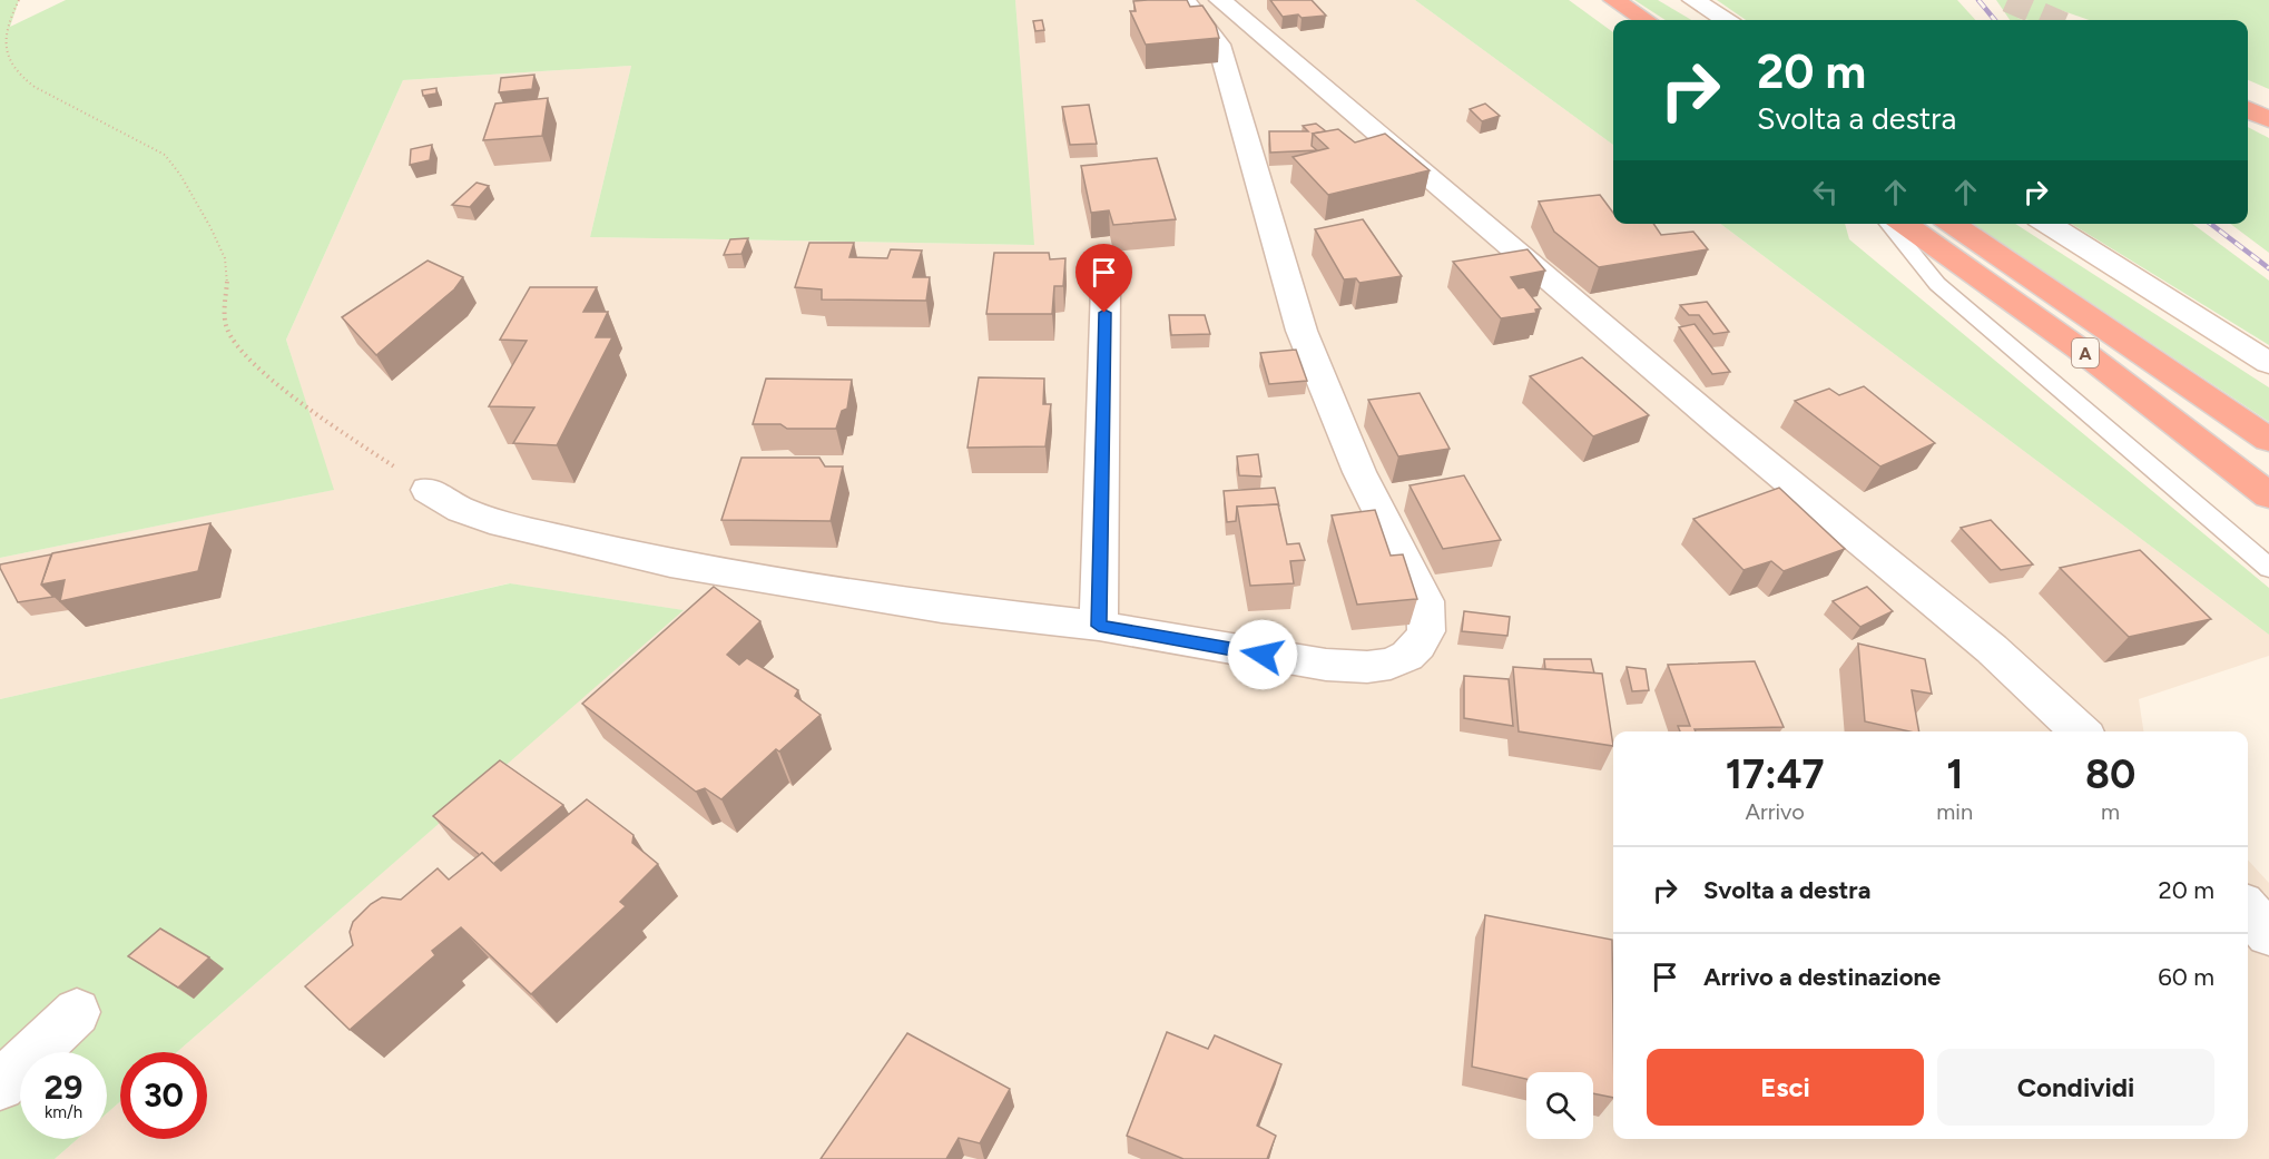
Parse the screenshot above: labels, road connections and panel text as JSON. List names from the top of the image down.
{
  "streets": {
    "highway": ["A"]
  },
  "page": {
    "turn": ["20 m", "Svolta a destra"],
    "eta": [
      "17:47",
      "Arrivo",
      "1",
      "min",
      "80",
      "m"
    ],
    "list": [
      {
        "name": "Svolta a destra",
        "value": "20 m"
      },
      {
        "name": "Arrivo a destinazione",
        "value": "60 m"
      }
    ],
    "buttons": ["Esci", "Condividi"],
    "speed": "29 km/h",
    "limit": "30"
  }
}
